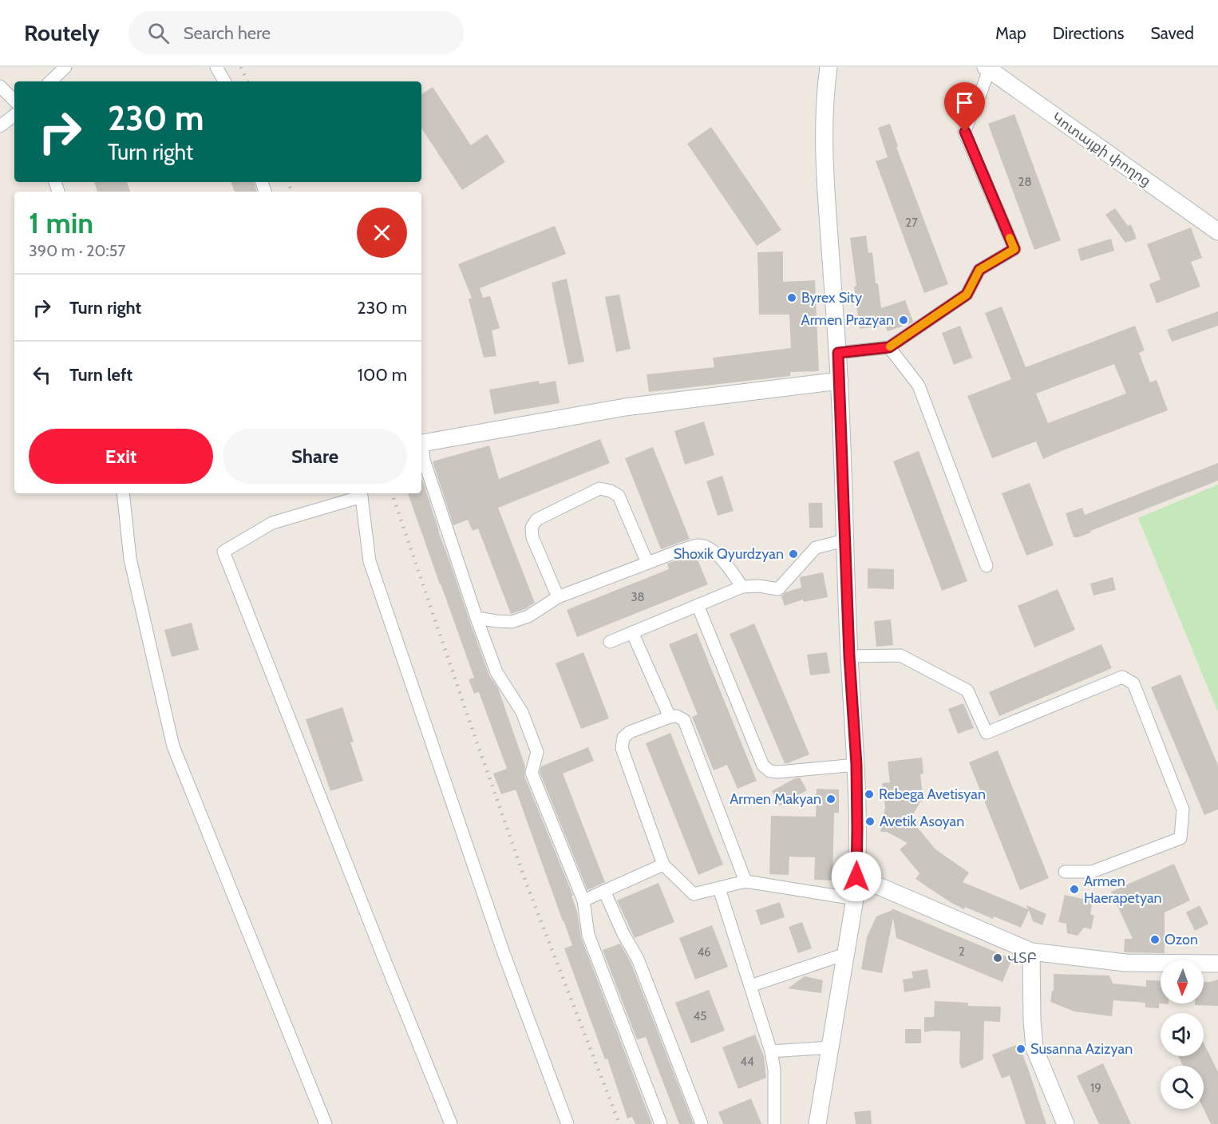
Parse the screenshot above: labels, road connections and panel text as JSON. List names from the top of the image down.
{
  "streets": {
    "street": ["Կոտայքի փողոց"]
  },
  "places": [
    "Byrex Sity",
    "Armen Prazyan",
    "Shoxik Qyurdzyan",
    "Rebega Avetisyan",
    "Armen Makyan",
    "Avetik Asoyan",
    "Armen Haerapetyan",
    "Ozon",
    "ՎՏԲ",
    "Susanna Azizyan"
  ],
  "house_numbers": [
    "28",
    "27",
    "38",
    "2",
    "46",
    "45",
    "44",
    "19"
  ],
  "north": "bottom",
  "page": {
    "header": "Routely",
    "search": "Search here",
    "nav": ["Map", "Directions", "Saved"],
    "turn": ["230 m", "Turn right"],
    "heading": ["1 min", "390 m · 20:57"],
    "list": [
      {
        "name": "Turn right",
        "value": "230 m"
      },
      {
        "name": "Turn left",
        "value": "100 m"
      }
    ],
    "buttons": ["Exit", "Share"]
  }
}
